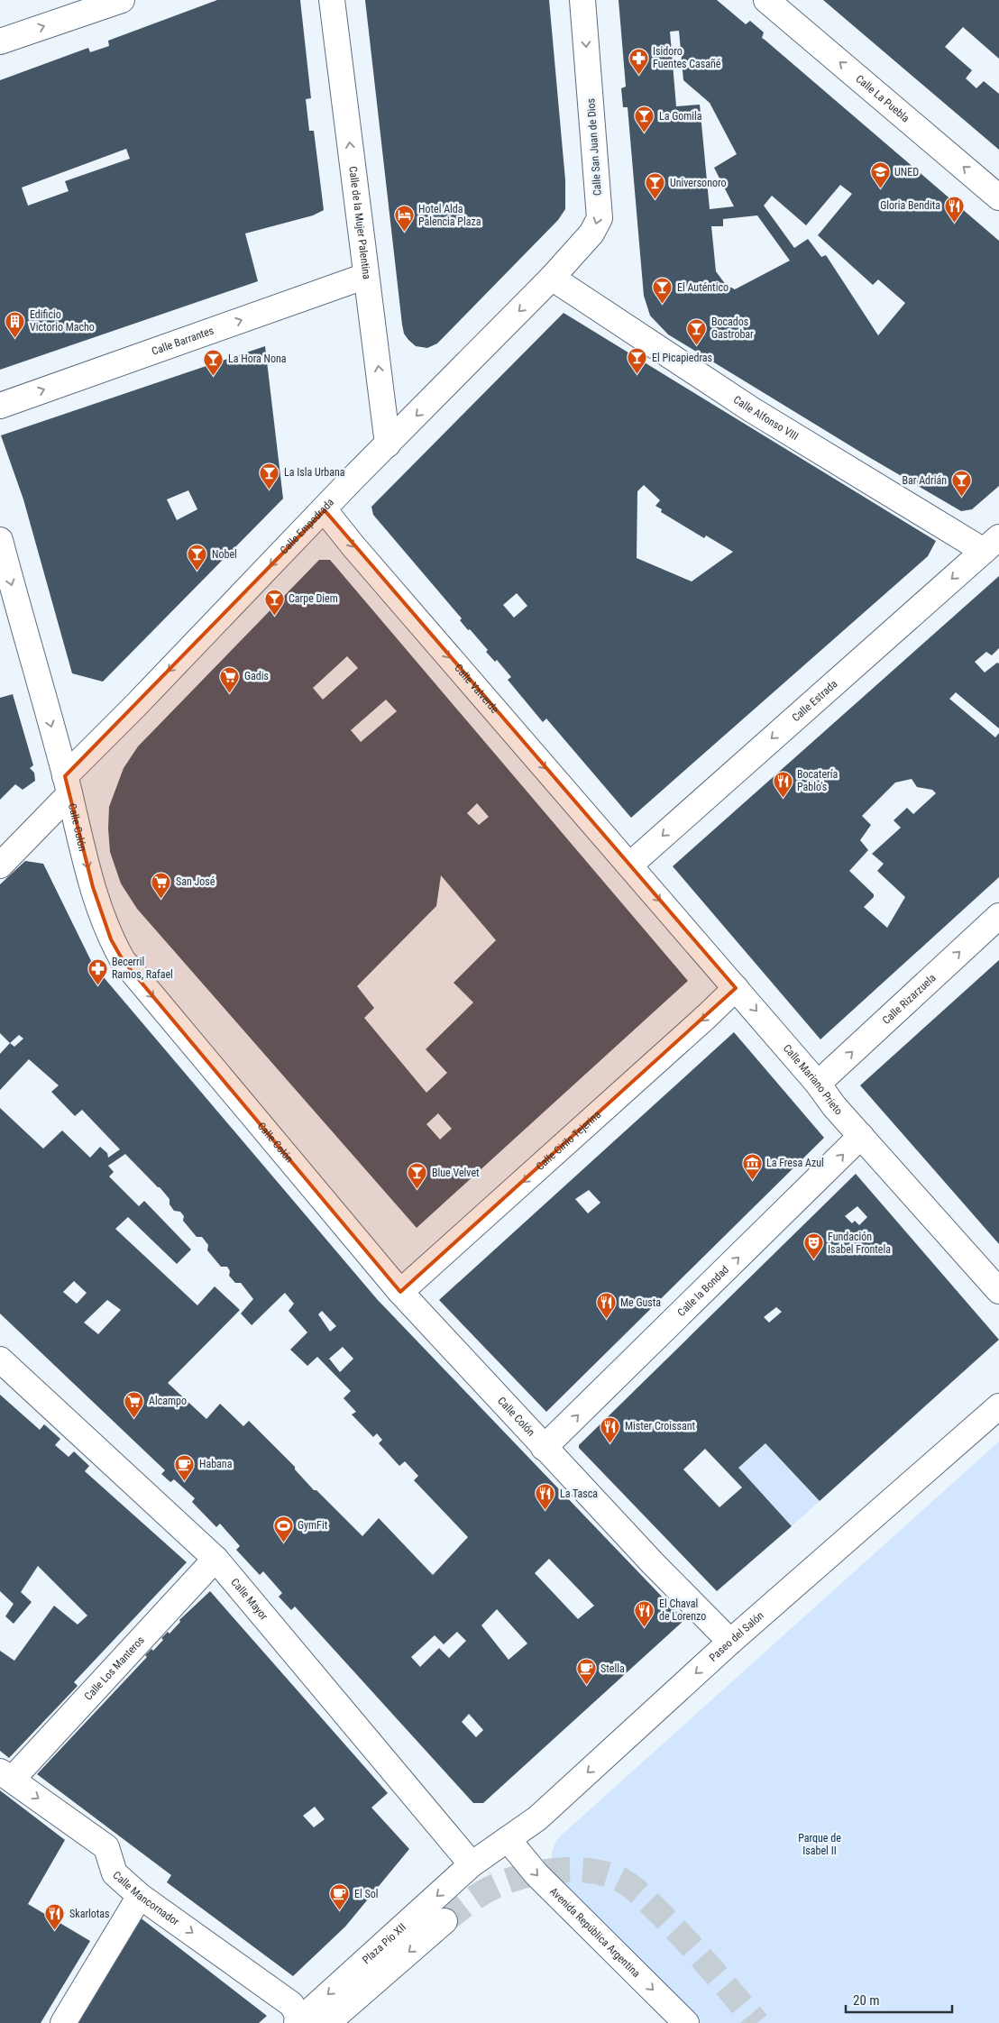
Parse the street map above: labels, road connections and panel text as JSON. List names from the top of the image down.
{
  "streets": {
    "street": [
      "Calle La Puebla",
      "Calle San Juan de Dios",
      "Calle de la Mujer Palentina",
      "Calle Barrantes",
      "Calle Alfonso VIII",
      "Calle Empedrada",
      "Calle Valverde",
      "Calle Estrada",
      "Calle Colón",
      "Calle Rizarzuela",
      "Calle Mariano Prieto",
      "Calle Cirilo Tejerina",
      "Calle la Bondad",
      "Calle Mayor",
      "Paseo del Salón",
      "Calle Los Manteros",
      "Calle Mancornador",
      "Avenida República Argentina",
      "Plaza Pío XII"
    ]
  },
  "crossings": [
    ["Calle San Juan de Dios", "Calle Alfonso VIII"],
    ["Calle San Juan de Dios", "Calle Empedrada"],
    ["Calle de la Mujer Palentina", "Calle Barrantes"],
    ["Calle de la Mujer Palentina", "Calle Empedrada"],
    ["Calle Alfonso VIII", "Calle Empedrada"],
    ["Calle Alfonso VIII", "Calle Estrada"],
    ["Calle Empedrada", "Calle Valverde"],
    ["Calle Empedrada", "Calle Colón"],
    ["Calle Valverde", "Calle Estrada"],
    ["Calle Valverde", "Calle Mariano Prieto"],
    ["Calle Estrada", "Calle Mariano Prieto"],
    ["Calle Colón", "Calle Cirilo Tejerina"],
    ["Calle Colón", "Calle la Bondad"],
    ["Calle Colón", "Paseo del Salón"],
    ["Calle Rizarzuela", "Calle Mariano Prieto"],
    ["Calle Mariano Prieto", "Calle Cirilo Tejerina"],
    ["Calle Mariano Prieto", "Calle la Bondad"],
    ["Calle Mayor", "Paseo del Salón"],
    ["Calle Mayor", "Calle Los Manteros"],
    ["Calle Mayor", "Plaza Pío XII"],
    ["Paseo del Salón", "Avenida República Argentina"],
    ["Paseo del Salón", "Plaza Pío XII"],
    ["Calle Los Manteros", "Calle Mancornador"],
    ["Calle Mancornador", "Plaza Pío XII"]
  ],
  "one_way": [
    "Calle La Puebla",
    "Calle San Juan de Dios",
    "Calle de la Mujer Palentina",
    "Calle Barrantes",
    "Calle Empedrada",
    "Calle Valverde",
    "Calle Estrada",
    "Calle Colón",
    "Calle Rizarzuela",
    "Calle Mariano Prieto",
    "Calle Cirilo Tejerina",
    "Calle la Bondad",
    "Paseo del Salón",
    "Calle Mancornador",
    "Avenida República Argentina"
  ],
  "parks": ["Parque de Isabel II"],
  "places": {
    "pharmacy": ["Isidoro Fuentes Casañé", "Becerril Ramos, Rafael"],
    "bar": [
      "La Gomila",
      "Universonoro",
      "El Auténtico",
      "Bocados Gastrobar",
      "El Picapiedras",
      "La Hora Nona",
      "La Isla Urbana",
      "Bar Adrián",
      "Nobel",
      "Carpe Diem",
      "Blue Velvet"
    ],
    "school or university": ["UNED"],
    "restaurant": [
      "Gloria Bendita",
      "Bocatería Pablo's",
      "Me Gusta",
      "Mister Croissant",
      "La Tasca",
      "El Chaval de Lorenzo",
      "Skarlotas"
    ],
    "hotel": ["Hotel Alda Palencia Plaza"],
    "building": ["Edificio Victorio Macho"],
    "supermarket": ["Gadis", "San José", "Alcampo"],
    "museum": ["La Fresa Azul"],
    "theatre": ["Fundación Isabel Frontela"],
    "cafe": ["Habana", "Stella", "El Sol"],
    "sports": ["GymFit"]
  },
  "scale_bar": "20 m"
}
